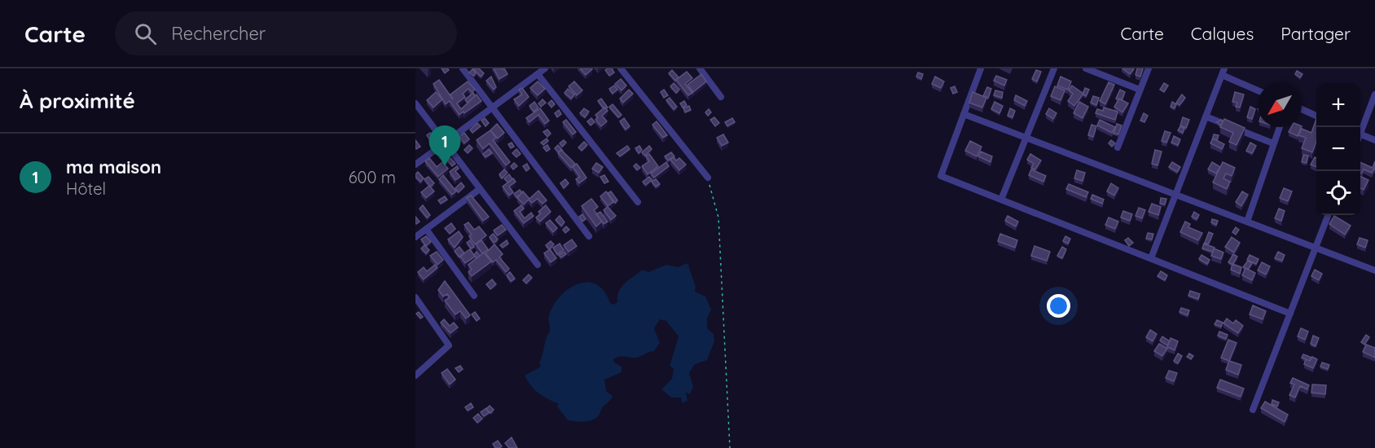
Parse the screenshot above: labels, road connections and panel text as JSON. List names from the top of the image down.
{
  "north": "bottom left",
  "page": {
    "header": "Carte",
    "search": "Rechercher",
    "nav": ["Carte", "Calques", "Partager"],
    "heading": "À proximité",
    "map_buttons": ["+", "−"],
    "pins": "1",
    "list": [
      {
        "mark": "1",
        "name": "ma maison",
        "note": "Hôtel",
        "value": "600 m"
      }
    ]
  }
}
